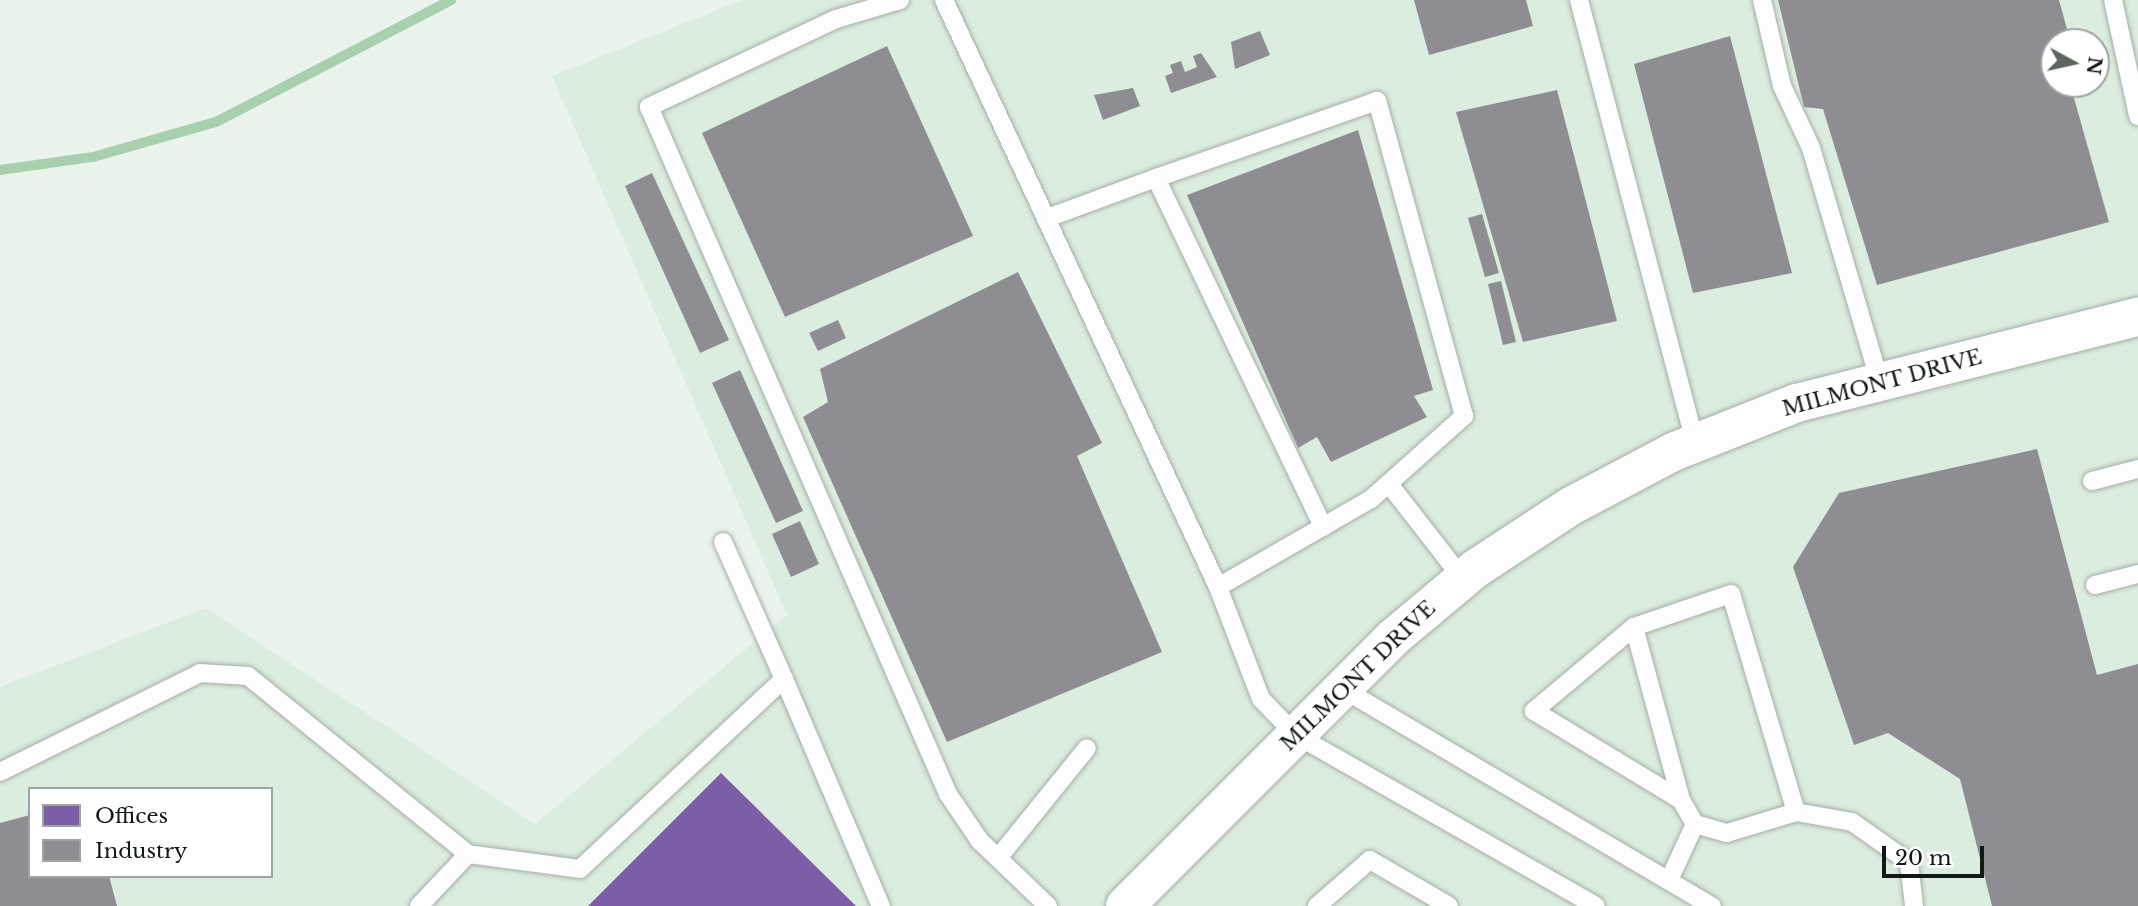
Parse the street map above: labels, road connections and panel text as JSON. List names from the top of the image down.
{
  "streets": {
    "street": ["MILMONT DRIVE"]
  },
  "legend": ["Offices", "Industry"],
  "scale_bar": "20 m",
  "north": "right"
}
